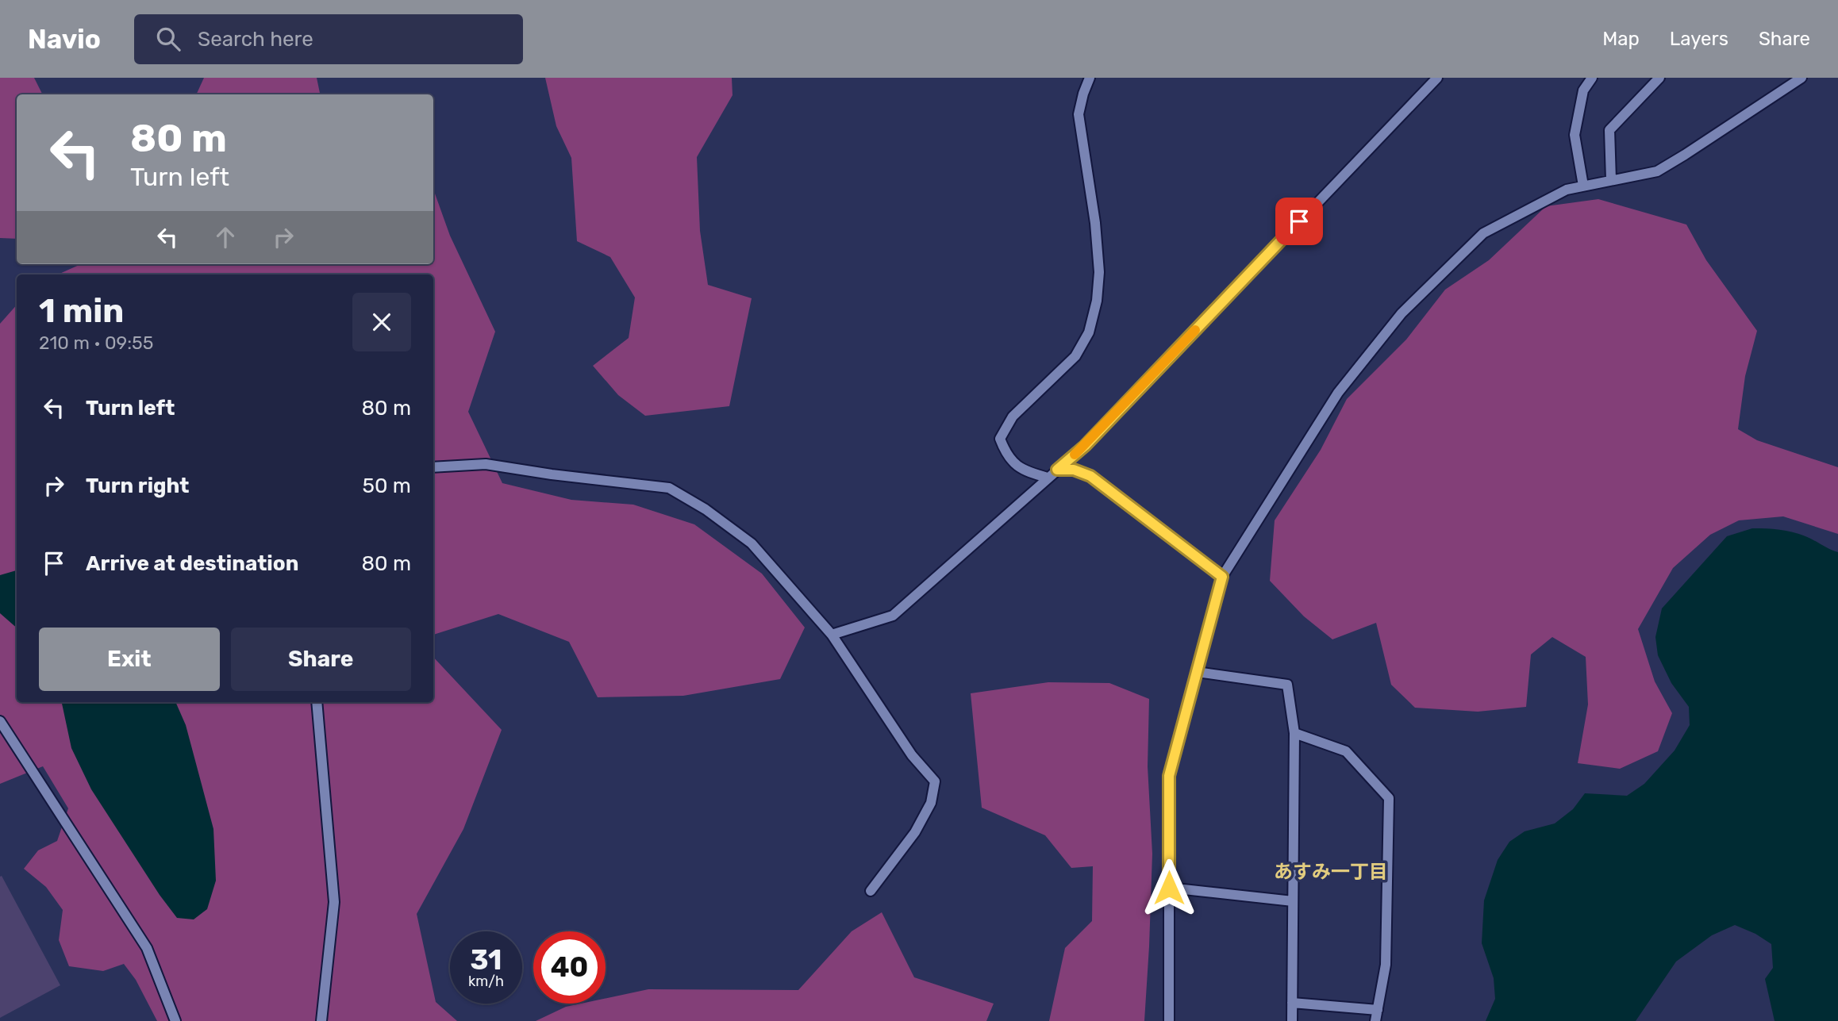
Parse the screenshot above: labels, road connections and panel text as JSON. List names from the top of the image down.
{
  "districts": ["あすみ一丁目"],
  "page": {
    "header": "Navio",
    "search": "Search here",
    "nav": ["Map", "Layers", "Share"],
    "turn": ["80 m", "Turn left"],
    "heading": ["1 min", "210 m · 09:55"],
    "list": [
      {
        "name": "Turn left",
        "value": "80 m"
      },
      {
        "name": "Turn right",
        "value": "50 m"
      },
      {
        "name": "Arrive at destination",
        "value": "80 m"
      }
    ],
    "buttons": ["Exit", "Share"],
    "speed": "31 km/h",
    "limit": "40"
  }
}
